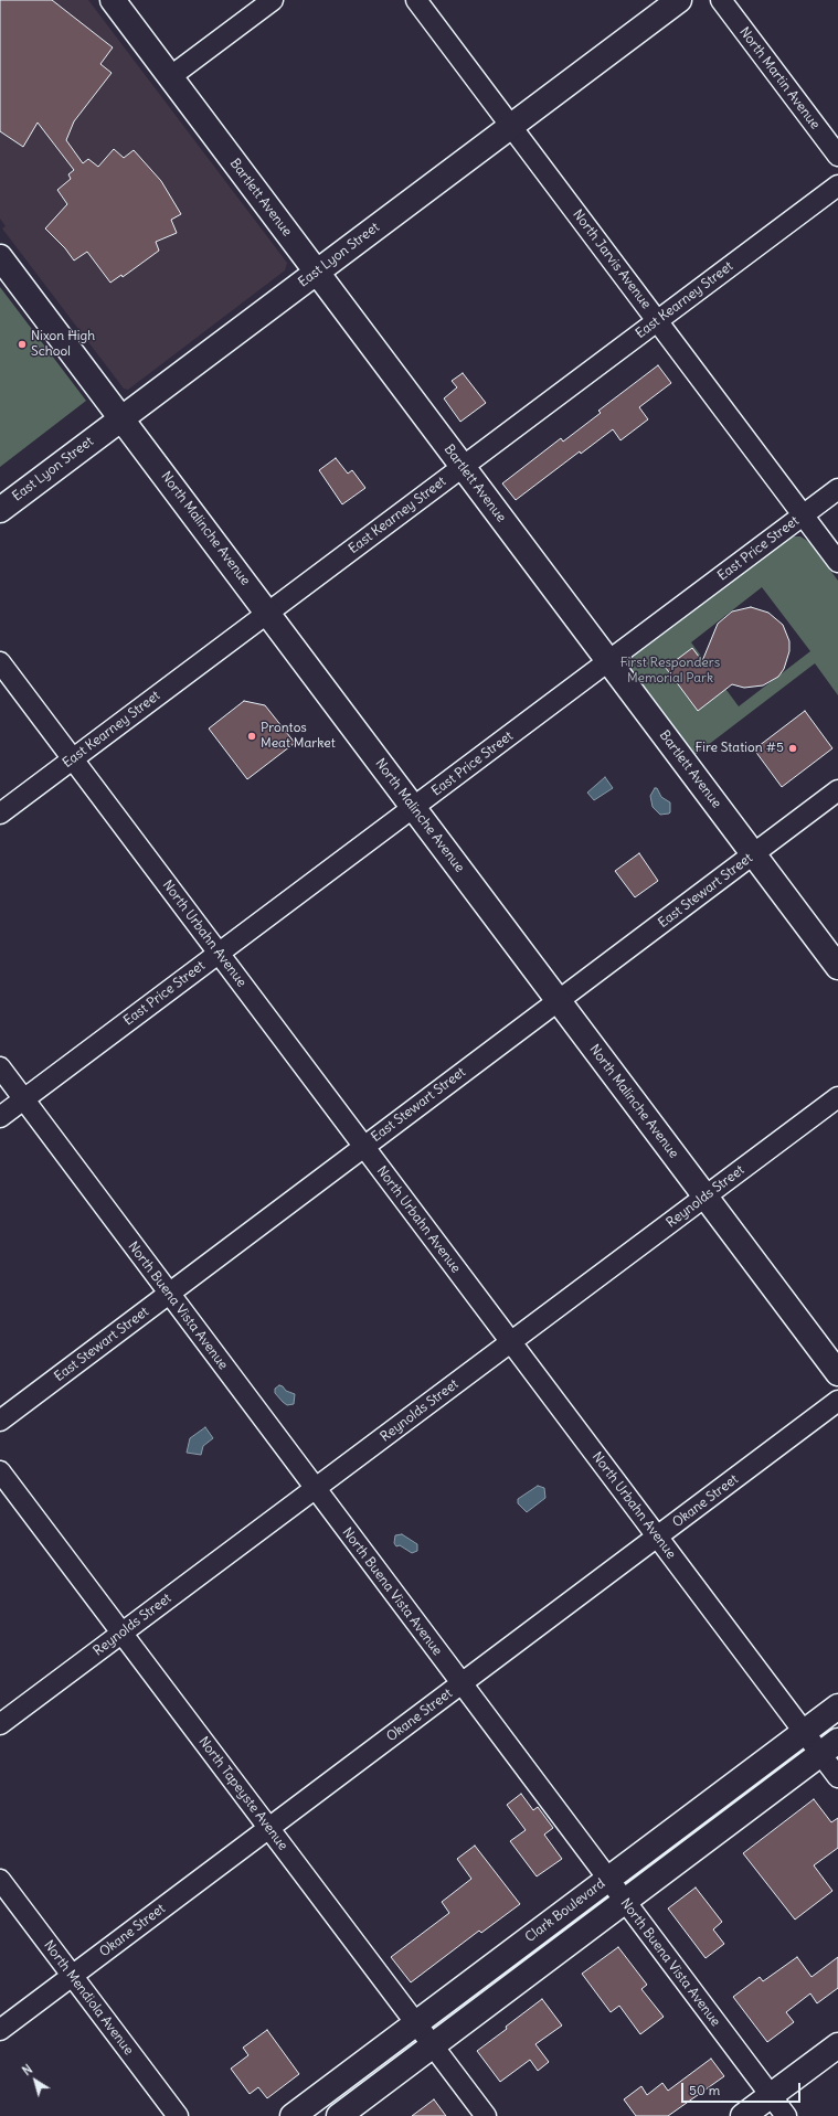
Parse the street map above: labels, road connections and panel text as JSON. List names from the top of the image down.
{
  "streets": {
    "main road": [
      "Bartlett Avenue",
      "East Lyon Street",
      "North Malinche Avenue",
      "Clark Boulevard"
    ],
    "street": [
      "North Martin Avenue",
      "North Jarvis Avenue",
      "East Kearney Street",
      "East Price Street",
      "East Stewart Street",
      "North Urbahn Avenue",
      "Reynolds Street",
      "North Buena Vista Avenue",
      "Okane Street",
      "North Tapeyste Avenue",
      "North Mendiola Avenue"
    ]
  },
  "crossings": [
    ["Bartlett Avenue", "East Lyon Street"],
    ["Bartlett Avenue", "East Kearney Street"],
    ["Bartlett Avenue", "East Price Street"],
    ["Bartlett Avenue", "East Stewart Street"],
    ["East Lyon Street", "North Jarvis Avenue"],
    ["East Lyon Street", "North Malinche Avenue"],
    ["North Jarvis Avenue", "East Kearney Street"],
    ["North Jarvis Avenue", "East Price Street"],
    ["East Kearney Street", "North Malinche Avenue"],
    ["East Kearney Street", "North Urbahn Avenue"],
    ["North Malinche Avenue", "East Price Street"],
    ["North Malinche Avenue", "East Stewart Street"],
    ["North Malinche Avenue", "Reynolds Street"],
    ["East Price Street", "North Urbahn Avenue"],
    ["East Price Street", "North Buena Vista Avenue"],
    ["East Stewart Street", "North Urbahn Avenue"],
    ["East Stewart Street", "North Buena Vista Avenue"],
    ["North Urbahn Avenue", "Reynolds Street"],
    ["North Urbahn Avenue", "Okane Street"],
    ["North Urbahn Avenue", "Clark Boulevard"],
    ["Reynolds Street", "North Buena Vista Avenue"],
    ["Reynolds Street", "North Tapeyste Avenue"],
    ["North Buena Vista Avenue", "Okane Street"],
    ["North Buena Vista Avenue", "Clark Boulevard"],
    ["Okane Street", "North Tapeyste Avenue"],
    ["Okane Street", "North Mendiola Avenue"],
    ["North Tapeyste Avenue", "Clark Boulevard"]
  ],
  "parks": ["First Responders Memorial Park"],
  "places": ["Nixon High School", "Prontos Meat Market", "Fire Station #5"],
  "scale_bar": "50 m",
  "north": "top left"
}
